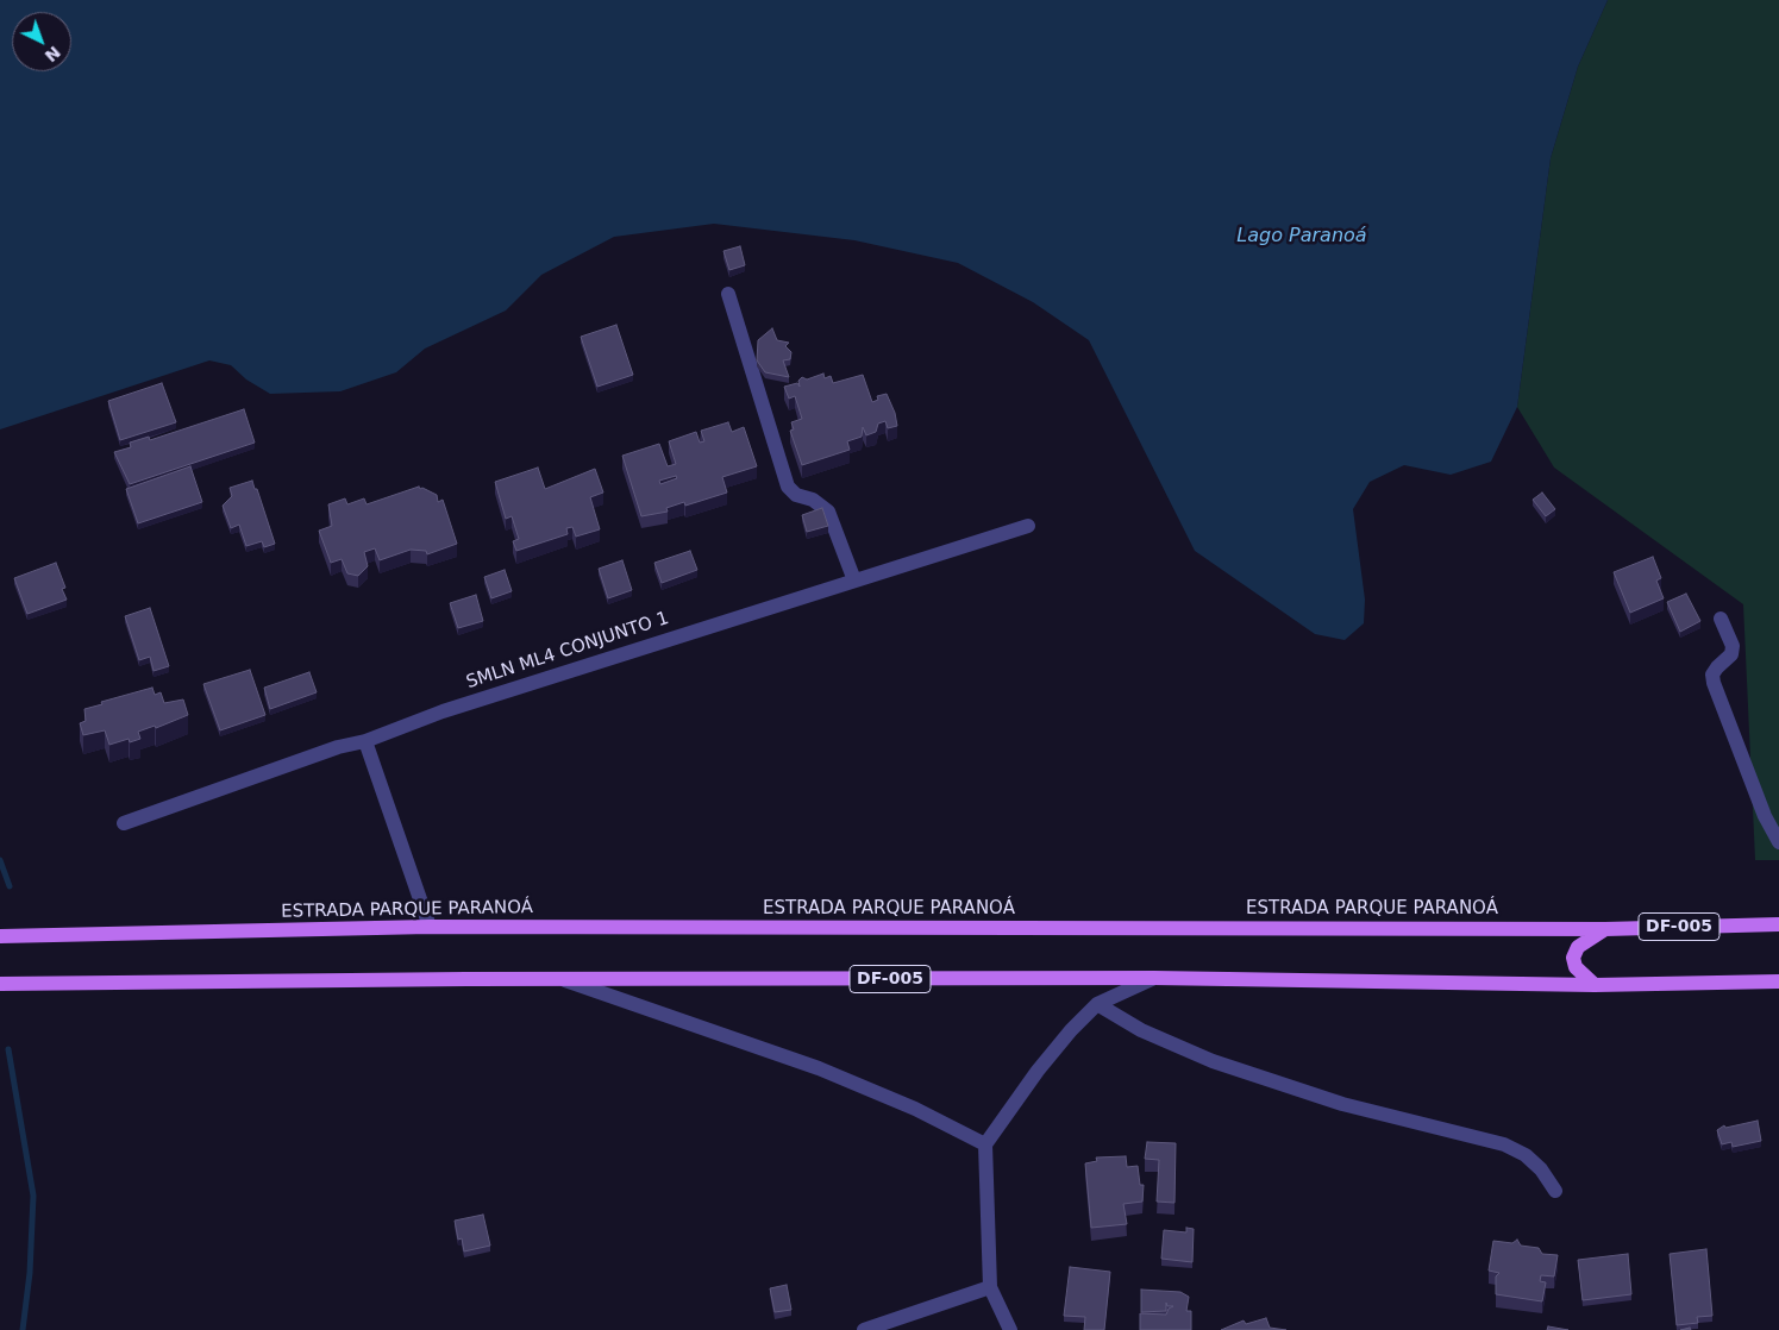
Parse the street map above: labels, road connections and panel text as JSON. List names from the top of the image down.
{
  "streets": {
    "main road": ["ESTRADA PARQUE PARANOÁ", "DF-005"],
    "street": ["SMLN ML4 CONJUNTO 1"]
  },
  "water": ["Lago Paranoá"],
  "north": "bottom right"
}
